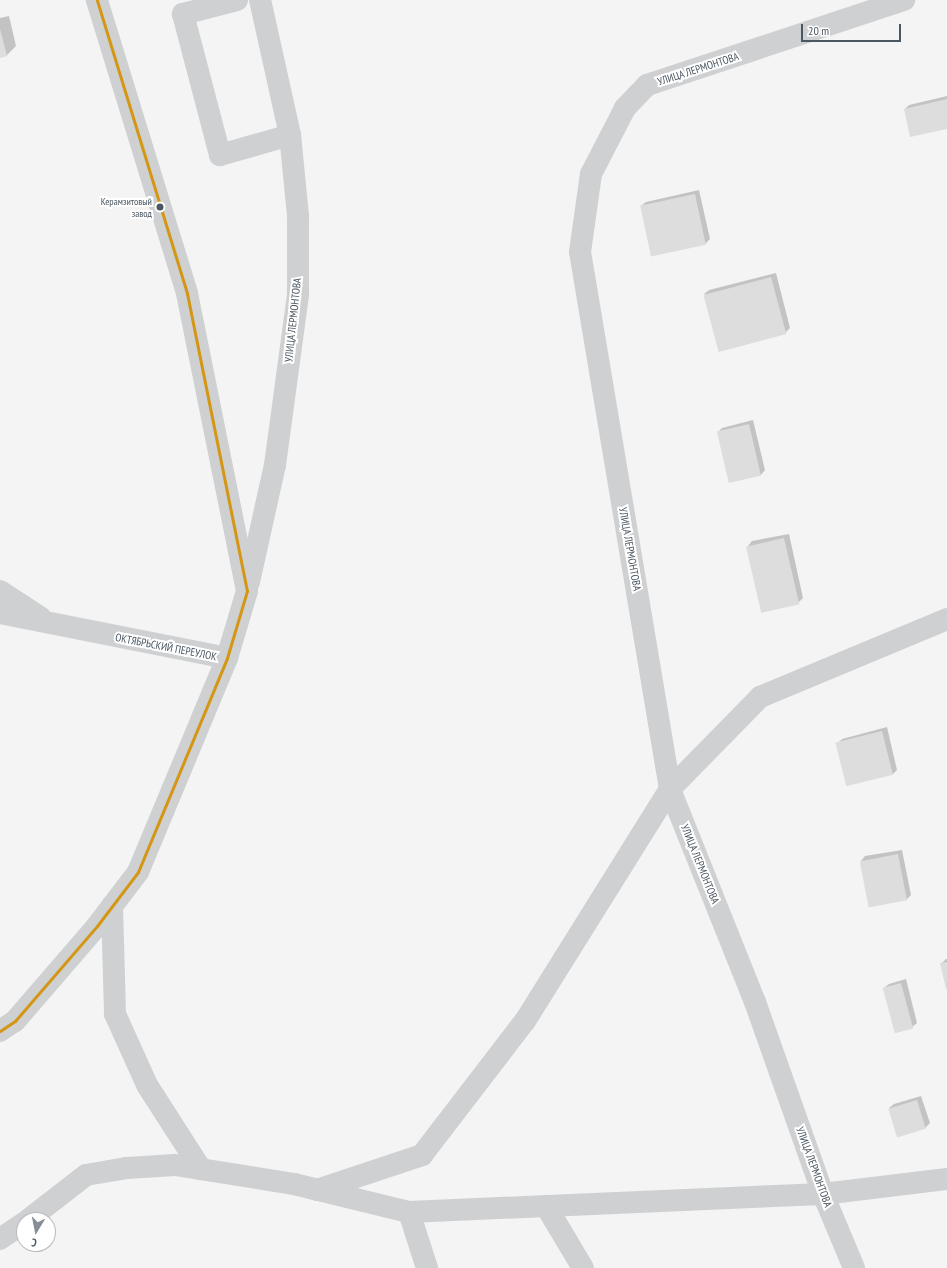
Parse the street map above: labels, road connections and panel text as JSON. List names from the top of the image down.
{
  "streets": {
    "street": ["УЛИЦА ЛЕРМОНТОВА", "ОКТЯБРЬСКИЙ ПЕРЕУЛОК"]
  },
  "crossings": [
    ["УЛИЦА ЛЕРМОНТОВА", "ОКТЯБРЬСКИЙ ПЕРЕУЛОК"]
  ],
  "places": ["Керамзитовый завод"],
  "scale_bar": "20 m",
  "north": "bottom"
}
